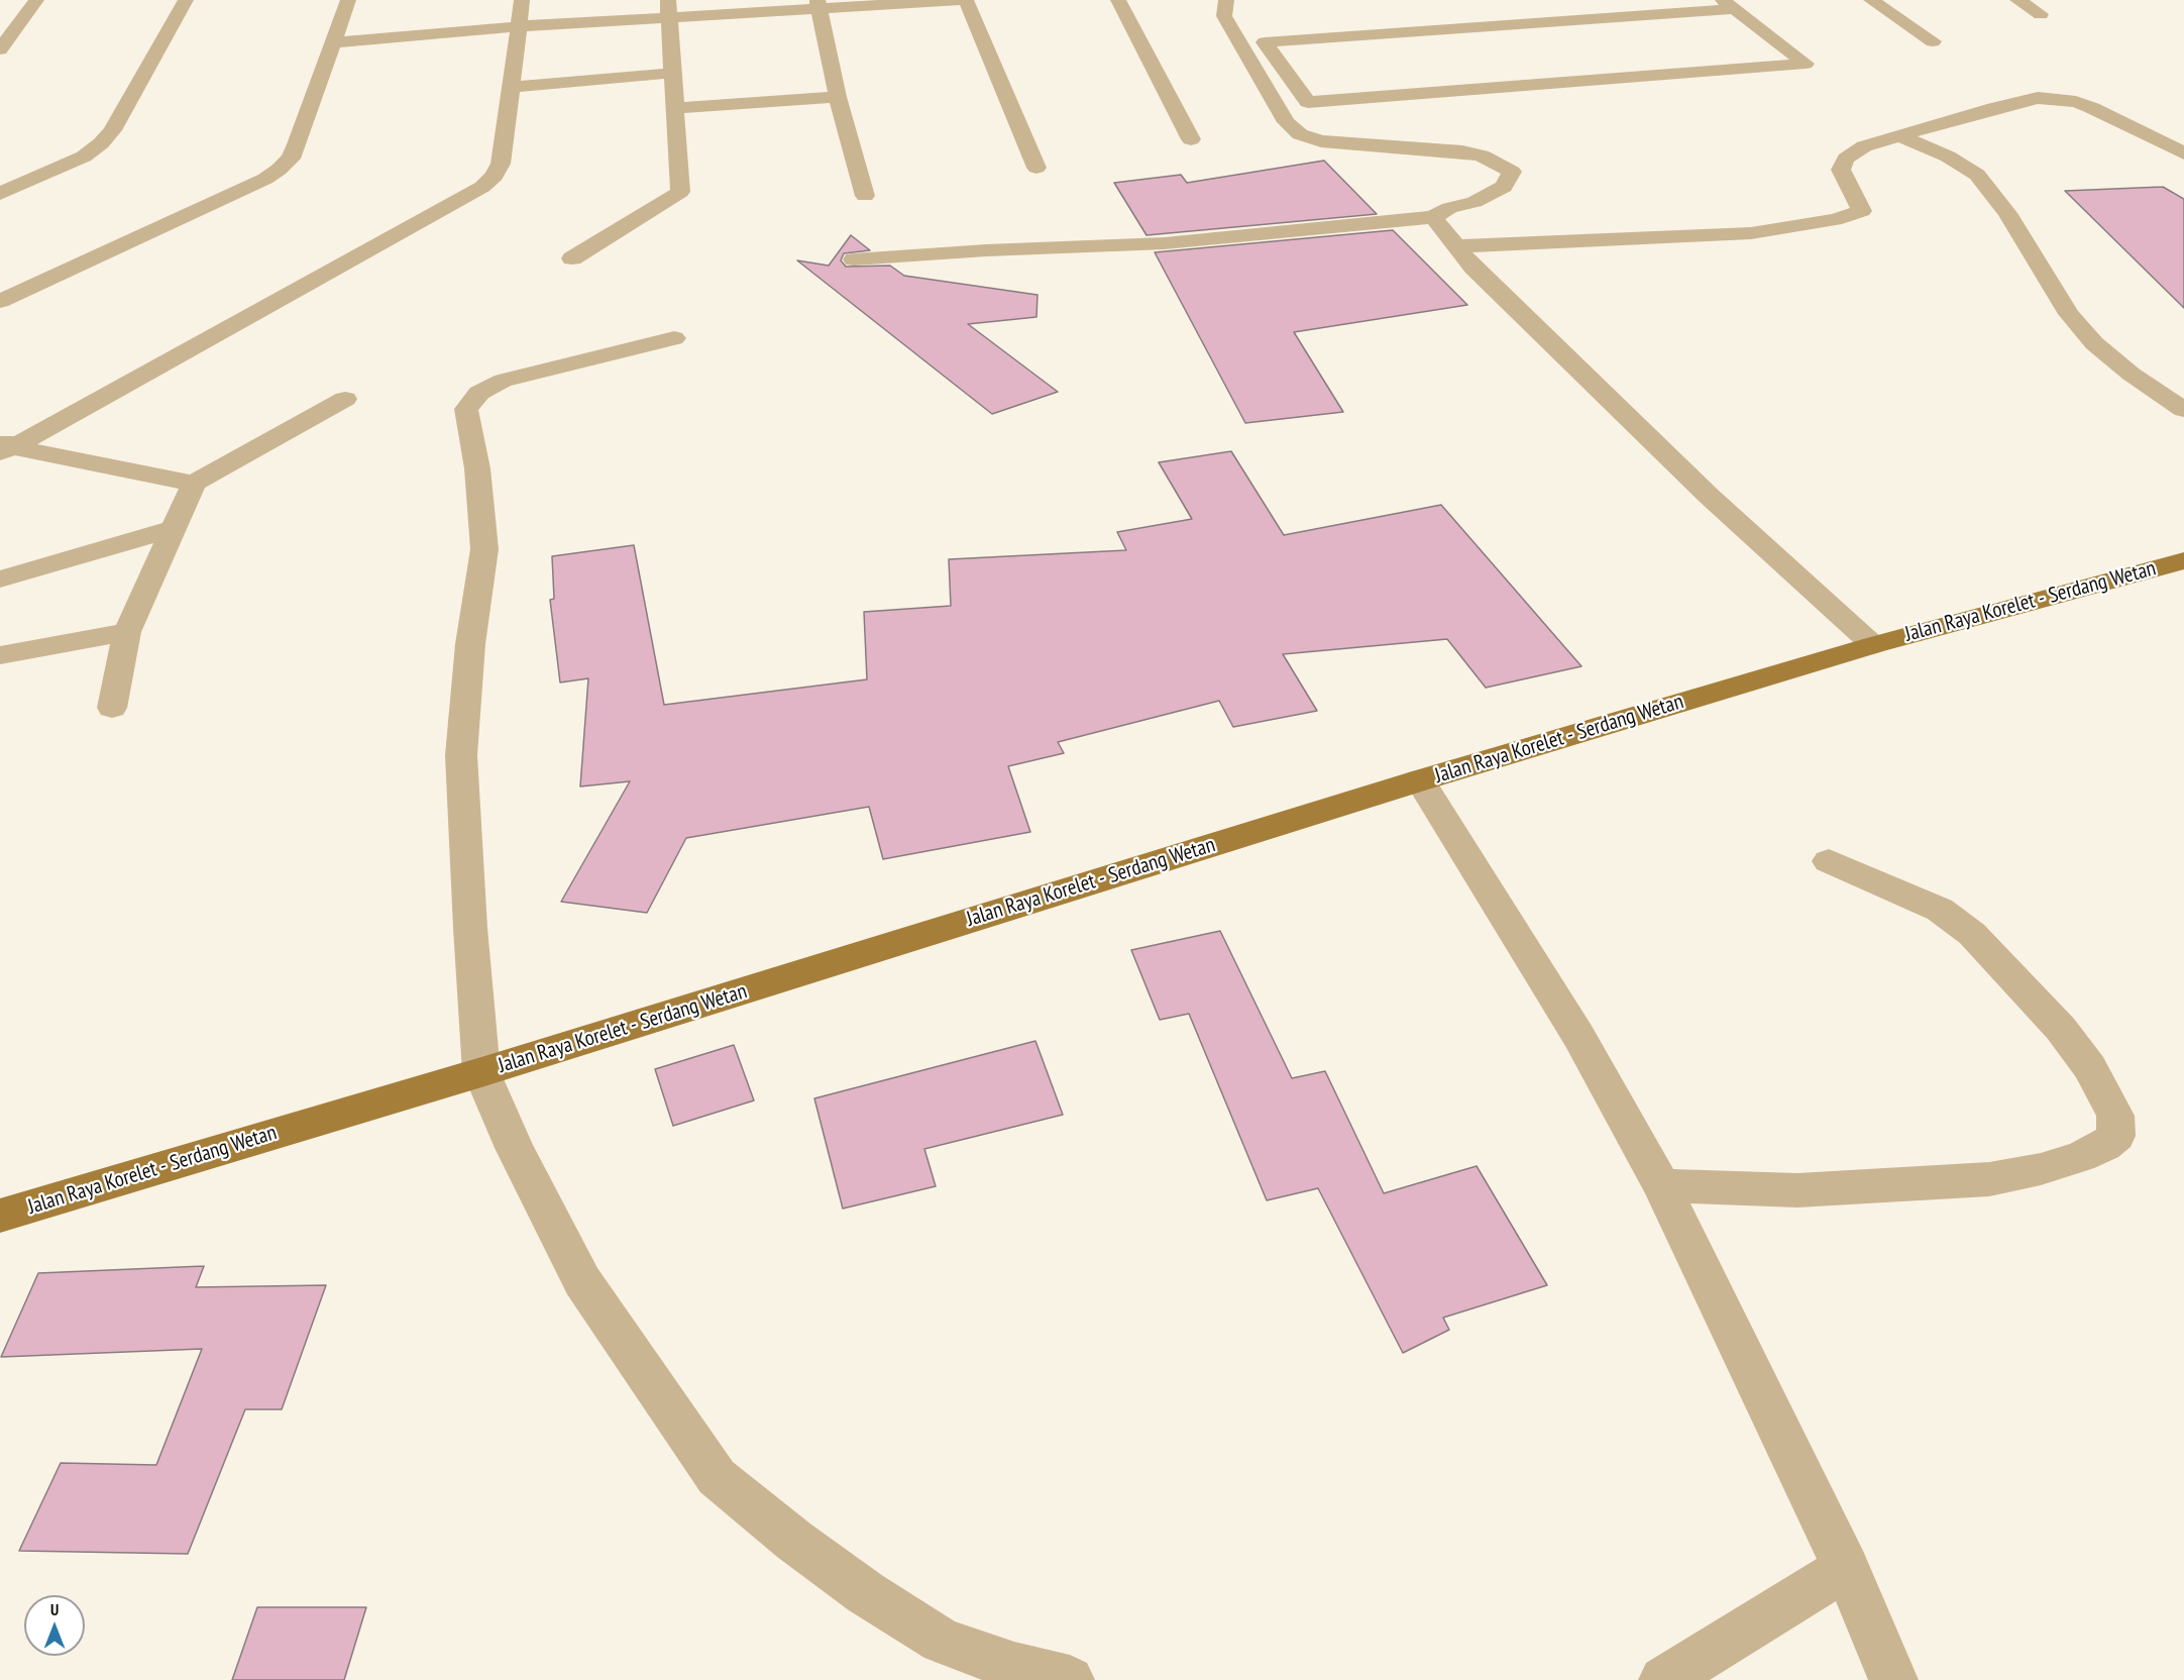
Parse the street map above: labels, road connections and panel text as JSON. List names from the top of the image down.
{
  "streets": {
    "main road": ["Jalan Raya Korelet - Serdang Wetan"]
  },
  "north": "top"
}
